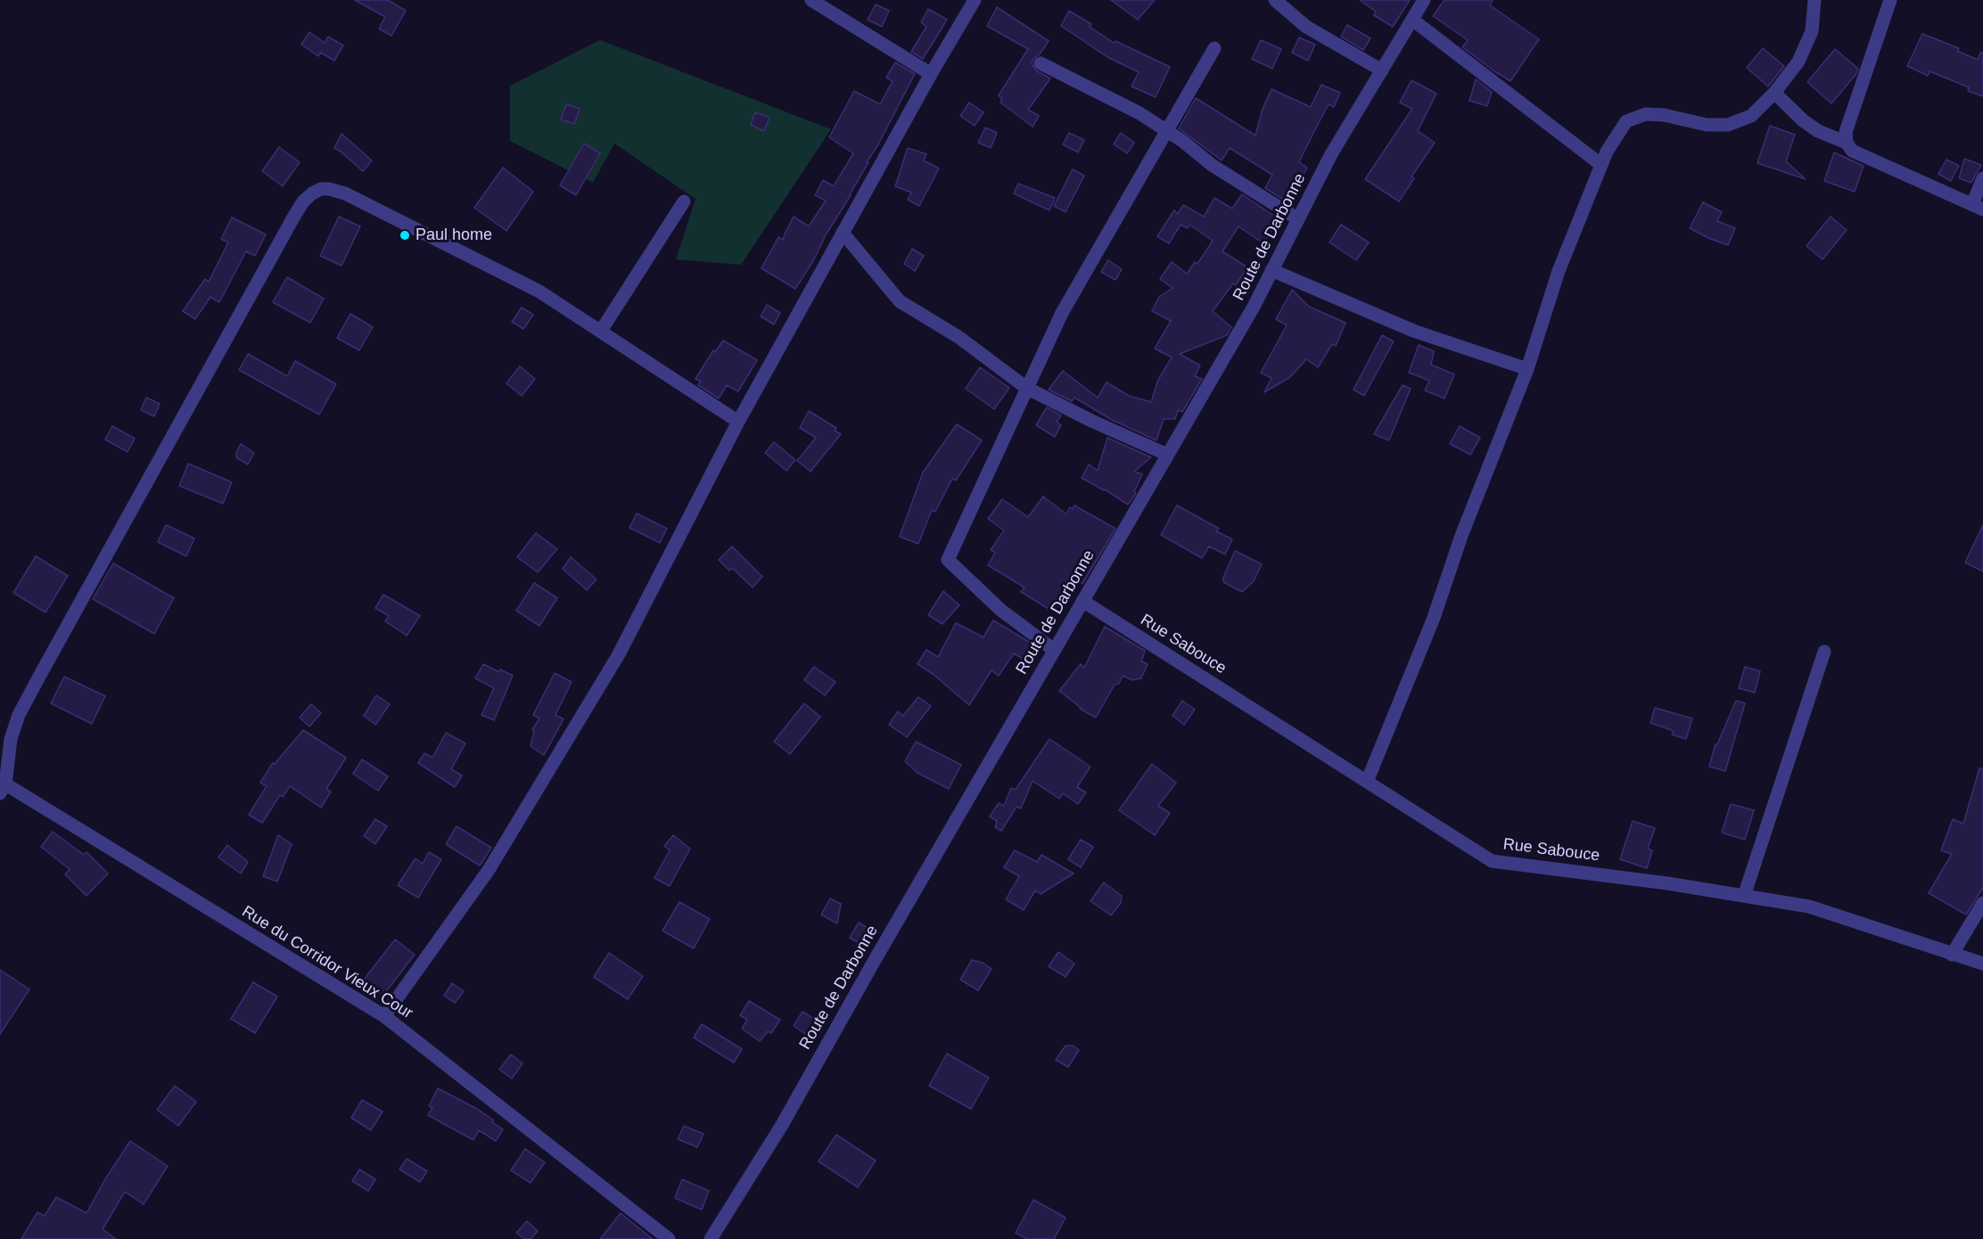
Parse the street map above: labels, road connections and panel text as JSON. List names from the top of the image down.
{
  "streets": {
    "street": ["Route de Darbonne", "Rue Sabouce", "Rue du Corridor Vieux Cour"]
  },
  "crossings": [
    ["Route de Darbonne", "Rue Sabouce"]
  ],
  "places": ["Paul home"]
}
